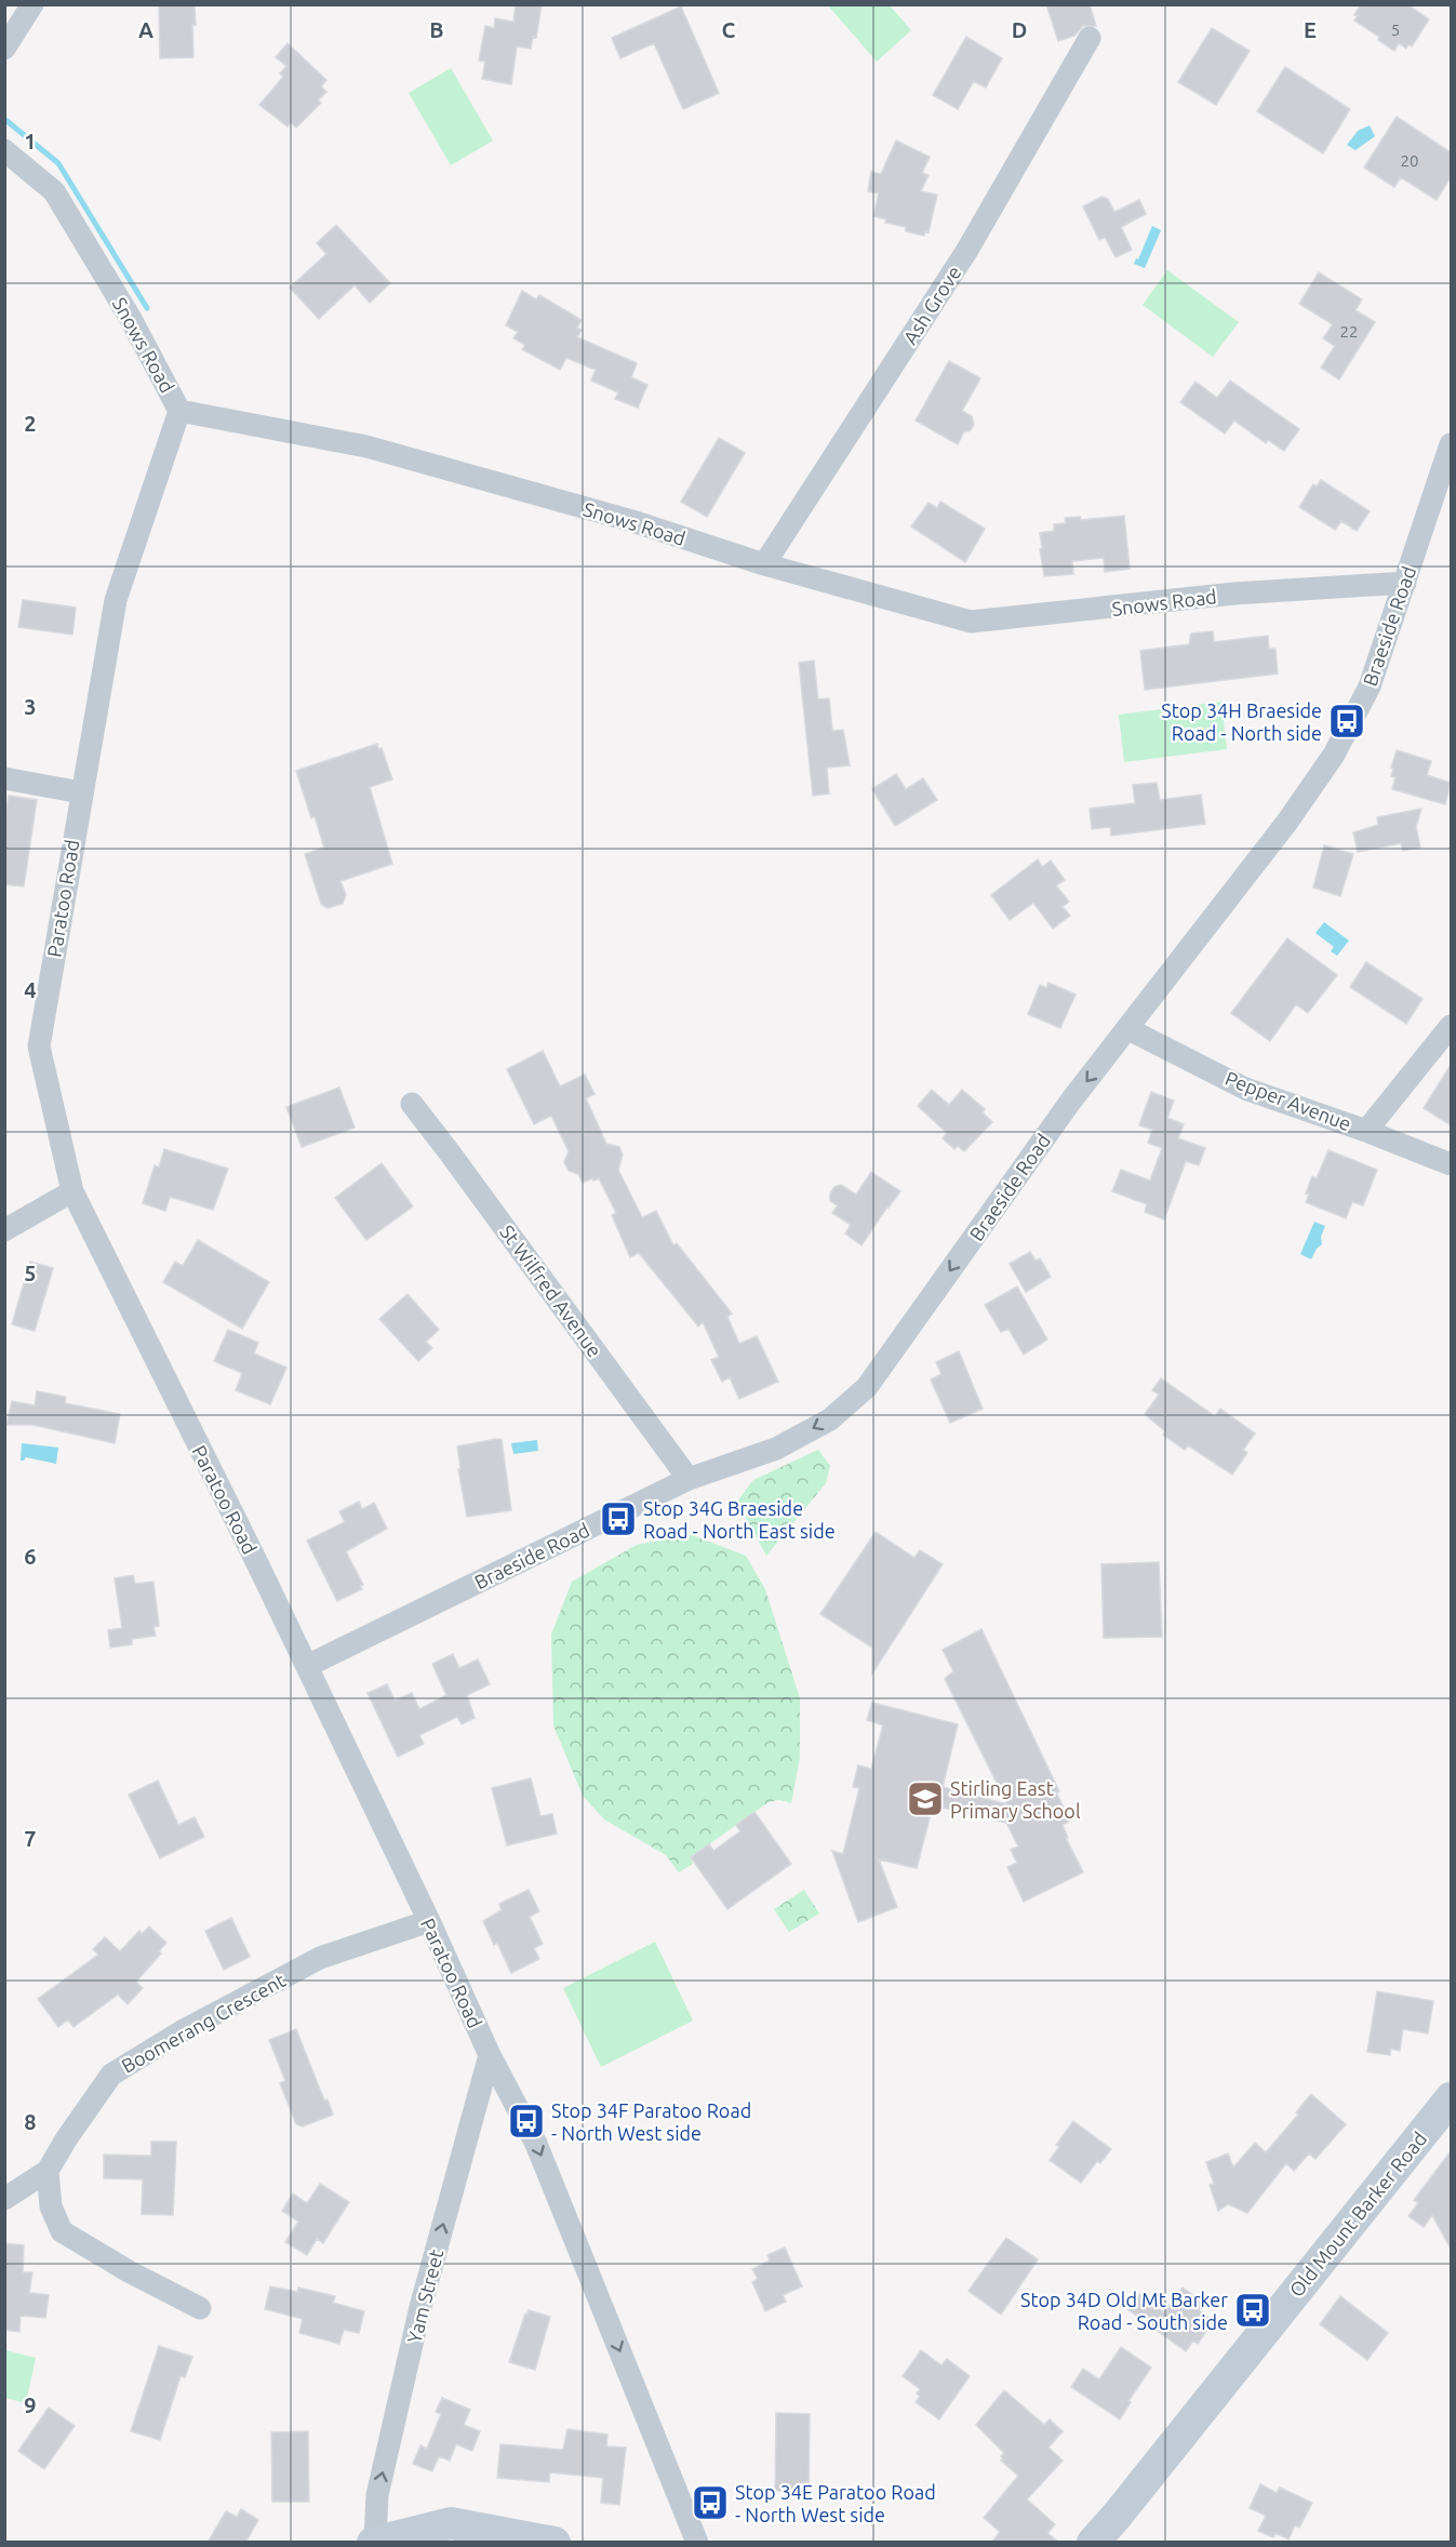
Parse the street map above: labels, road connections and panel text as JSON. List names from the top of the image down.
{
  "streets": {
    "main road": ["Old Mount Barker Road"],
    "street": [
      "Ash Grove",
      "Snows Road",
      "Braeside Road",
      "Paratoo Road",
      "Pepper Avenue",
      "St Wilfred Avenue",
      "Boomerang Crescent",
      "Yam Street"
    ]
  },
  "crossings": [
    ["Ash Grove", "Snows Road"],
    ["Snows Road", "Braeside Road"],
    ["Snows Road", "Paratoo Road"],
    ["Braeside Road", "Paratoo Road"],
    ["Braeside Road", "Pepper Avenue"],
    ["Braeside Road", "St Wilfred Avenue"],
    ["Paratoo Road", "Boomerang Crescent"],
    ["Paratoo Road", "Yam Street"]
  ],
  "one_way": ["Braeside Road", "Yam Street"],
  "places": {
    "bus stop": [
      "Stop 34H Braeside Road - North side",
      "Stop 34G Braeside Road - North East side",
      "Stop 34F Paratoo Road - North West side",
      "Stop 34D Old Mt Barker Road - South side",
      "Stop 34E Paratoo Road - North West side"
    ],
    "school or university": ["Stirling East Primary School"]
  },
  "house_numbers": ["5", "20", "22"],
  "grid": {
    "columns": [
      "A",
      "B",
      "C",
      "D",
      "E"
    ],
    "rows": [
      "1",
      "2",
      "3",
      "4",
      "5",
      "6",
      "7",
      "8",
      "9"
    ]
  }
}
